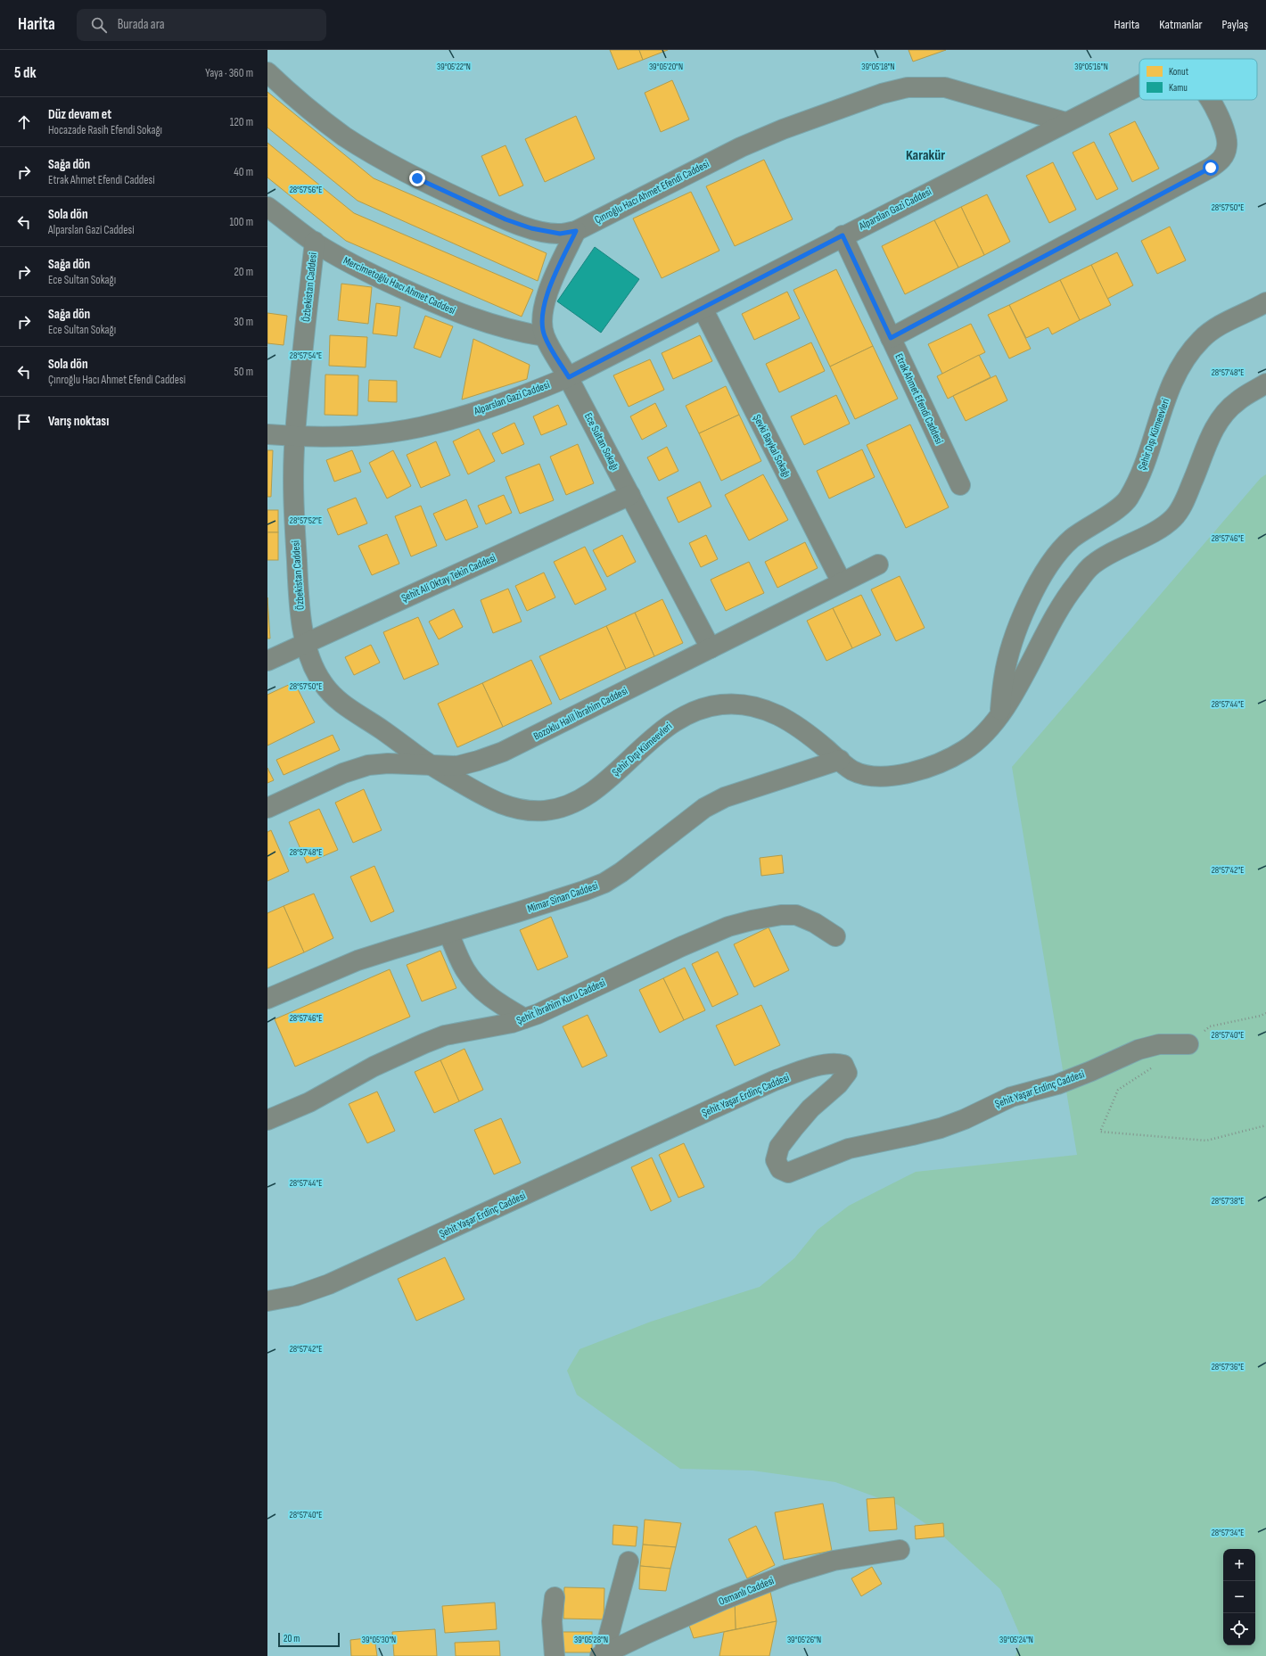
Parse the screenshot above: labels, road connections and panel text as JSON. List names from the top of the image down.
{
  "streets": {
    "street": [
      "Çınroğlu Hacı Ahmet Efendi Caddesi",
      "Alparslan Gazi Caddesi",
      "Mercimetoğlu Hacı Ahmet Caddesi",
      "Özbekistan Caddesi",
      "Etrak Ahmet Efendi Caddesi",
      "Şehir Dışı Kümeevleri",
      "Ece Sultan Sokağı",
      "Şevki Baykal Sokağı",
      "Şehit Ali Oktay Tekin Caddesi",
      "Bozoklu Halil İbrahim Caddesi",
      "Mimar Sinan Caddesi",
      "Şehit İbrahim Kuru Caddesi",
      "Şehit Yaşar Erdinç Caddesi",
      "Osmanlı Caddesi"
    ]
  },
  "crossings": [
    ["Çınroğlu Hacı Ahmet Efendi Caddesi", "Alparslan Gazi Caddesi"],
    ["Çınroğlu Hacı Ahmet Efendi Caddesi", "Ece Sultan Sokağı"],
    ["Alparslan Gazi Caddesi", "Özbekistan Caddesi"],
    ["Alparslan Gazi Caddesi", "Etrak Ahmet Efendi Caddesi"],
    ["Alparslan Gazi Caddesi", "Ece Sultan Sokağı"],
    ["Alparslan Gazi Caddesi", "Şevki Baykal Sokağı"],
    ["Mercimetoğlu Hacı Ahmet Caddesi", "Özbekistan Caddesi"],
    ["Mercimetoğlu Hacı Ahmet Caddesi", "Ece Sultan Sokağı"],
    ["Özbekistan Caddesi", "Şehir Dışı Kümeevleri"],
    ["Özbekistan Caddesi", "Şehit Ali Oktay Tekin Caddesi"],
    ["Özbekistan Caddesi", "Bozoklu Halil İbrahim Caddesi"],
    ["Şehir Dışı Kümeevleri", "Bozoklu Halil İbrahim Caddesi"],
    ["Şehir Dışı Kümeevleri", "Mimar Sinan Caddesi"],
    ["Ece Sultan Sokağı", "Şehit Ali Oktay Tekin Caddesi"],
    ["Ece Sultan Sokağı", "Bozoklu Halil İbrahim Caddesi"],
    ["Şevki Baykal Sokağı", "Bozoklu Halil İbrahim Caddesi"]
  ],
  "districts": ["Karakür"],
  "legend": ["Konut", "Kamu"],
  "scale_bar": "20 m",
  "page": {
    "header": "Harita",
    "search": "Burada ara",
    "nav": ["Harita", "Katmanlar", "Paylaş"],
    "heading": ["5 dk", "Yaya · 360 m"],
    "list": [
      ["Düz devam et", "Hocazade Rasih Efendi Sokağı", "120 m"],
      ["Sağa dön", "Etrak Ahmet Efendi Caddesi", "40 m"],
      ["Sola dön", "Alparslan Gazi Caddesi", "100 m"],
      ["Sağa dön", "Ece Sultan Sokağı", "20 m"],
      ["Sağa dön", "Ece Sultan Sokağı", "30 m"],
      ["Sola dön", "Çınroğlu Hacı Ahmet Efendi Caddesi", "50 m"],
      "Varış noktası"
    ],
    "map_buttons": ["+", "−"],
    "scale": "20 m"
  },
  "coordinates": [
    "39°05'22\"N",
    "39°05'20\"N",
    "39°05'18\"N",
    "39°05'16\"N",
    "28°57'56\"E",
    "28°57'50\"E",
    "28°57'54\"E",
    "28°57'48\"E",
    "28°57'52\"E",
    "28°57'46\"E",
    "28°57'44\"E",
    "28°57'42\"E",
    "28°57'40\"E",
    "28°57'38\"E",
    "28°57'36\"E",
    "28°57'34\"E",
    "39°05'30\"N",
    "39°05'28\"N",
    "39°05'26\"N",
    "39°05'24\"N"
  ]
}
